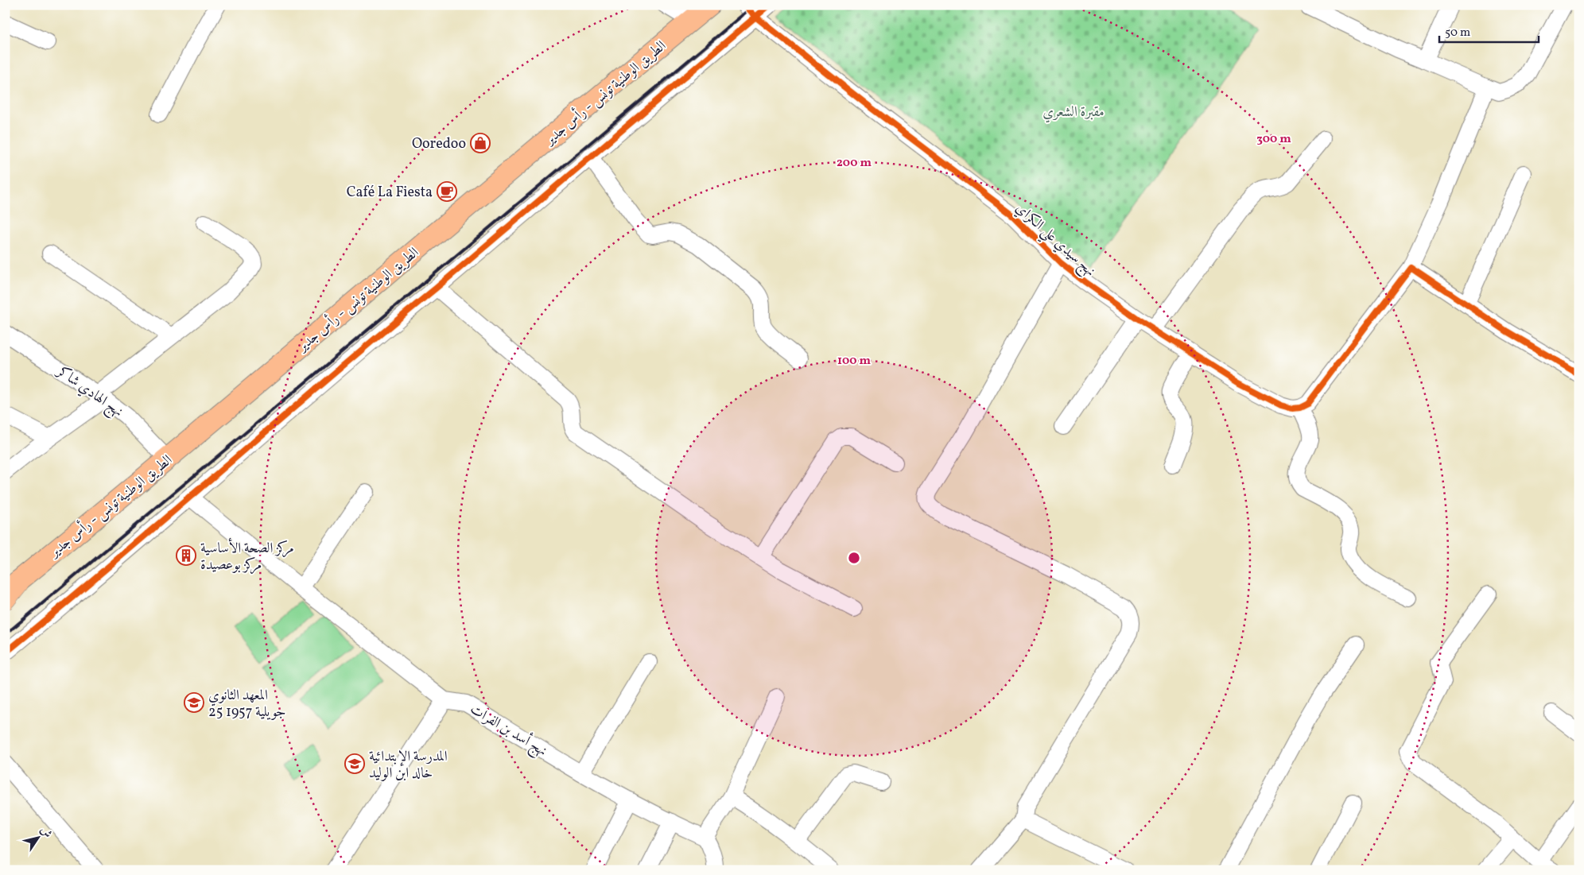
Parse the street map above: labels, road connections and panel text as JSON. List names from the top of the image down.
{
  "streets": {
    "main road": ["الطريق الوطنية تونس - رأس جدير"],
    "street": ["نهج سيدي علي الكراي", "نهج الهادي شاكر", "نهج أسد بن الفرات"]
  },
  "crossings": [
    ["الطريق الوطنية تونس - رأس جدير", "نهج الهادي شاكر"]
  ],
  "parks": ["مقبرة الشعري"],
  "places": {
    "shop": ["Ooredoo"],
    "cafe": ["Café La Fiesta"],
    "building": ["مركز الصحة الأساسية مركز بوعصيدة"],
    "school or university": ["المعهد الثانوي 25 جويلية 1957", "المدرسة الإبتدائية خالد ابن الوليد"]
  },
  "scale_bar": "50 m",
  "north": "top right",
  "rings": ["300 m", "200 m", "100 m"]
}
